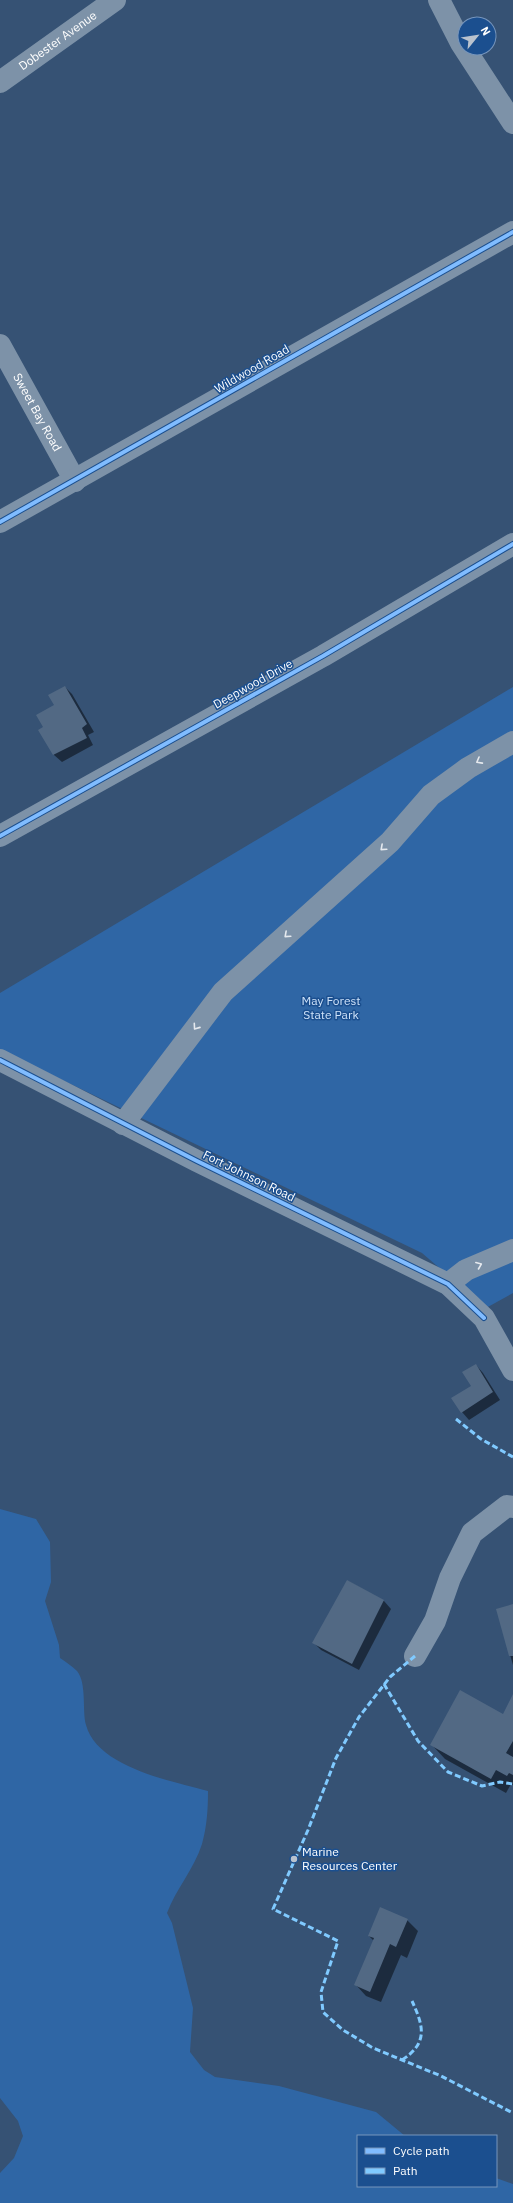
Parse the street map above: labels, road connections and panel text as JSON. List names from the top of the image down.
{
  "streets": {
    "street": [
      "Dobester Avenue",
      "Wildwood Road",
      "Sweet Bay Road",
      "Deepwood Drive",
      "Fort Johnson Road"
    ]
  },
  "crossings": [
    ["Wildwood Road", "Sweet Bay Road"]
  ],
  "parks": ["May Forest State Park"],
  "places": ["Marine Resources Center"],
  "legend": ["Cycle path", "Path"],
  "north": "top right"
}
